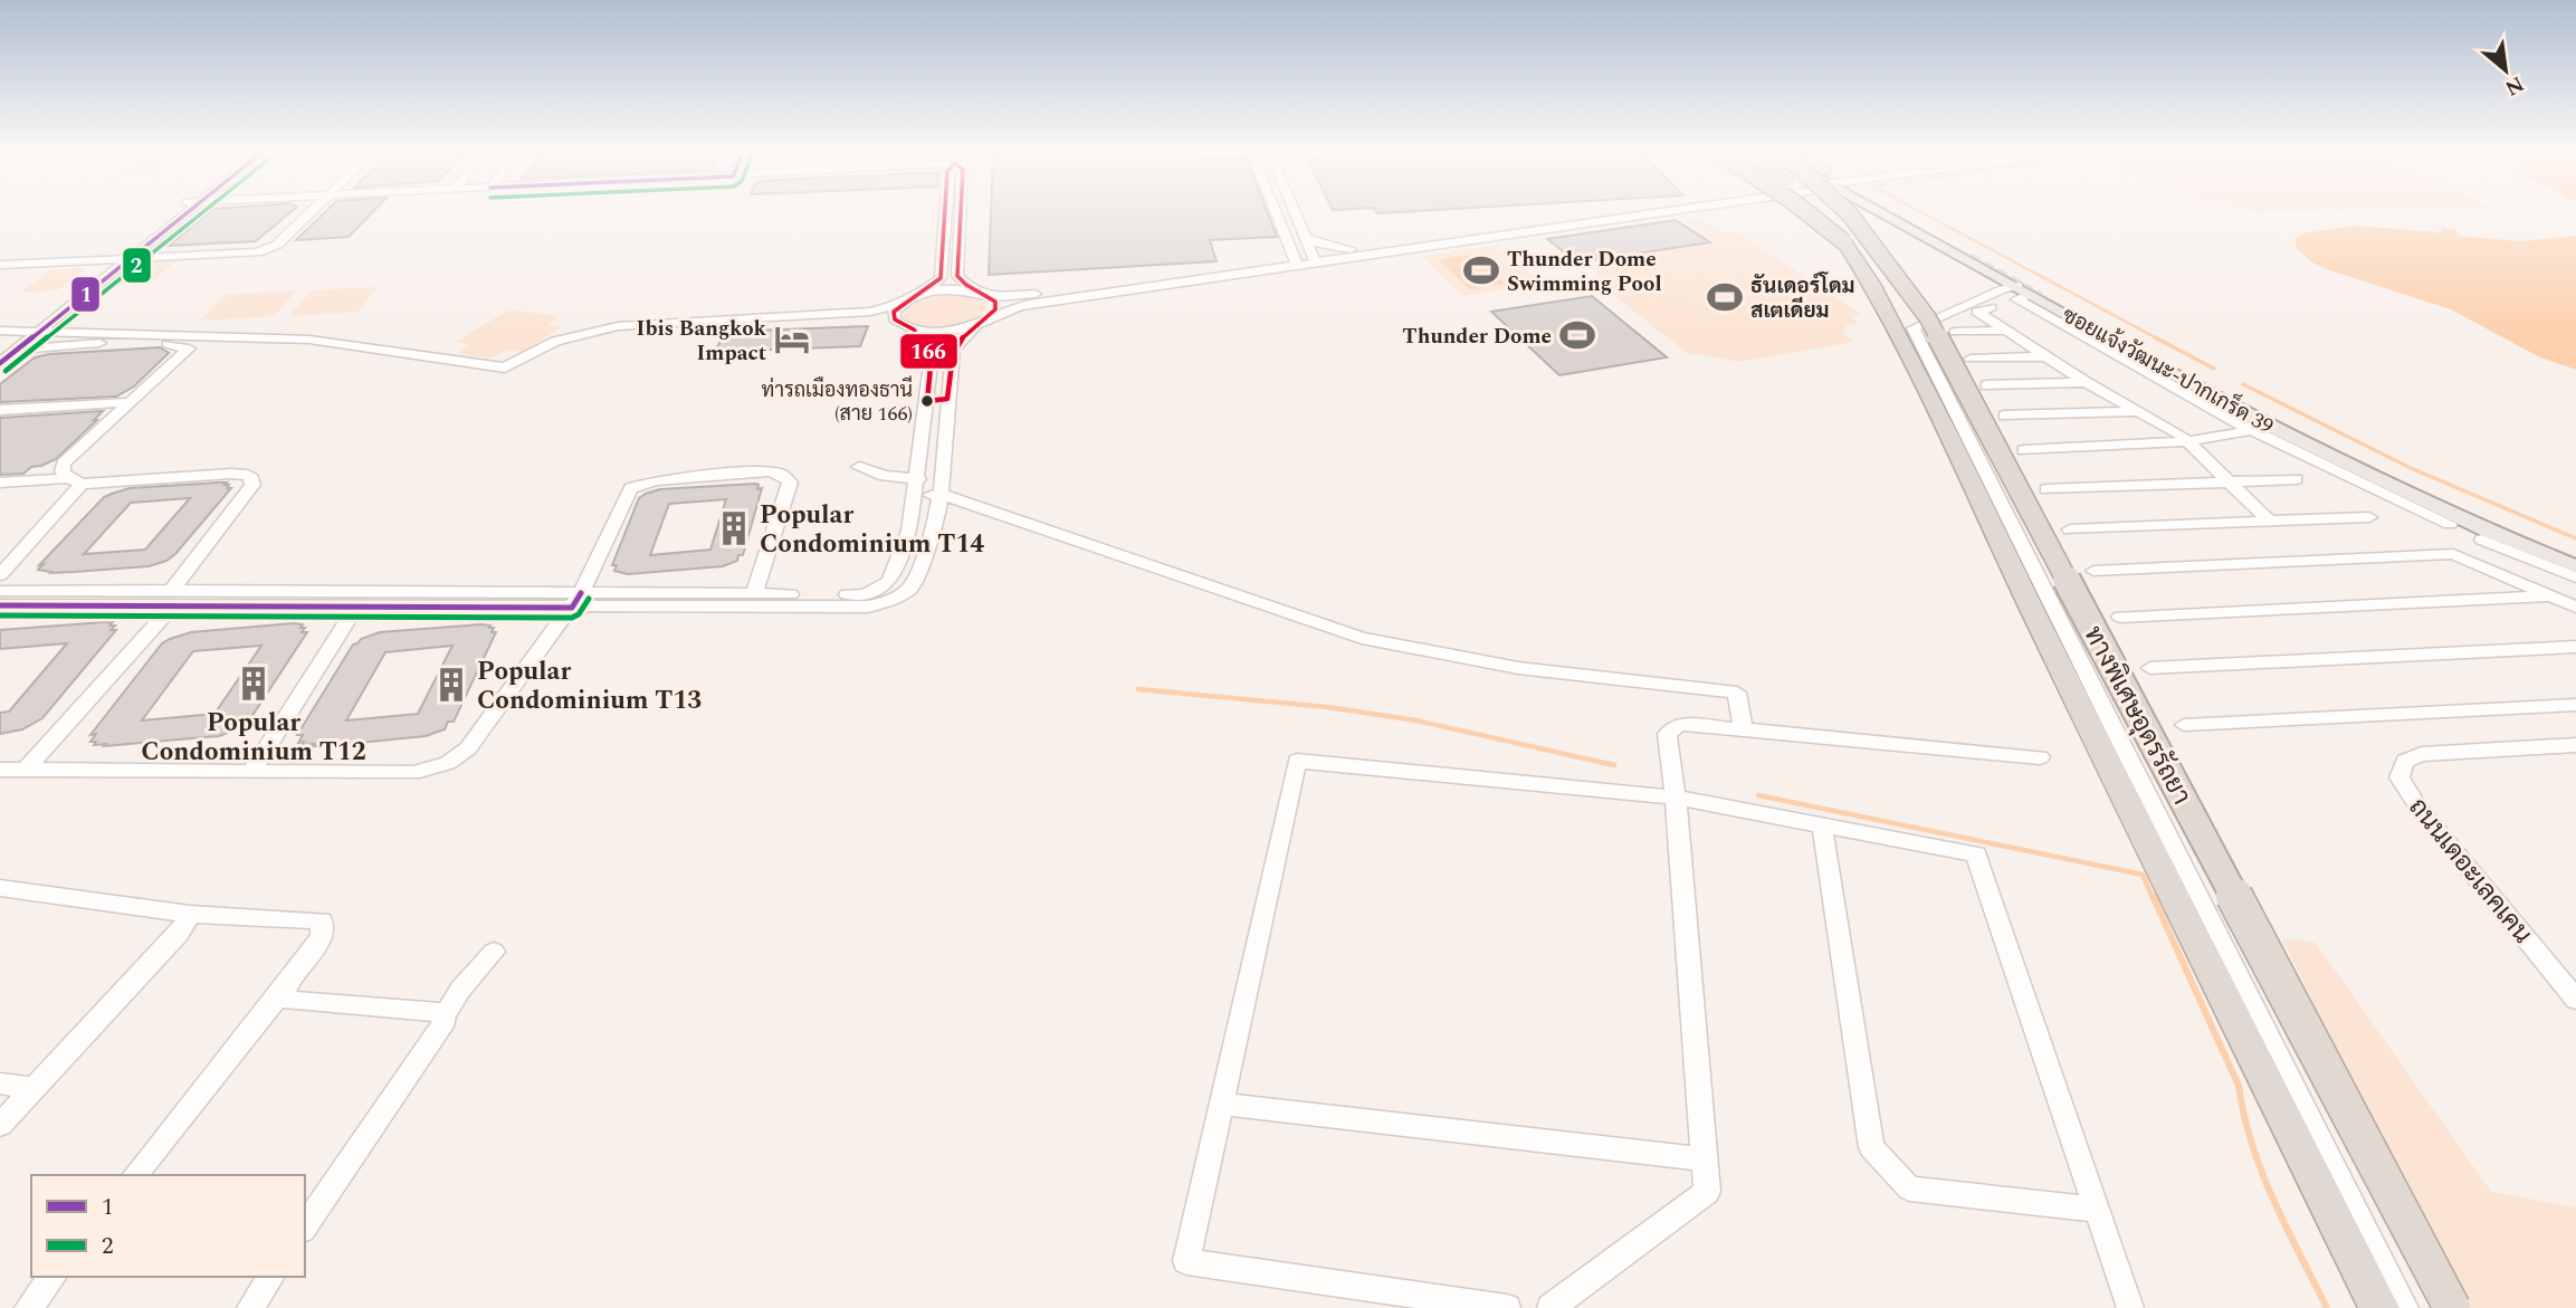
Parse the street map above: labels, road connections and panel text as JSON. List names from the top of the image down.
{
  "streets": {
    "highway": ["ทางพิเศษอุดรรัถยา"],
    "main road": ["ซอยแจ้งวัฒนะ-ปากเกร็ด 39"],
    "street": ["ถนนเดอะเลคเคน"]
  },
  "places": {
    "sports": ["Thunder Dome Swimming Pool", "ธันเดอร์โดม สเตเดียม", "Thunder Dome"],
    "hotel": ["Ibis Bangkok Impact"],
    "other": ["ท่ารถเมืองทองธานี (สาย 166)"],
    "building": ["Popular Condominium T14", "Popular Condominium T12", "Popular Condominium T13"]
  },
  "lines": ["transit line 1", "transit line 2", "transit line 166"],
  "legend": ["1", "2"],
  "north": "bottom right"
}
